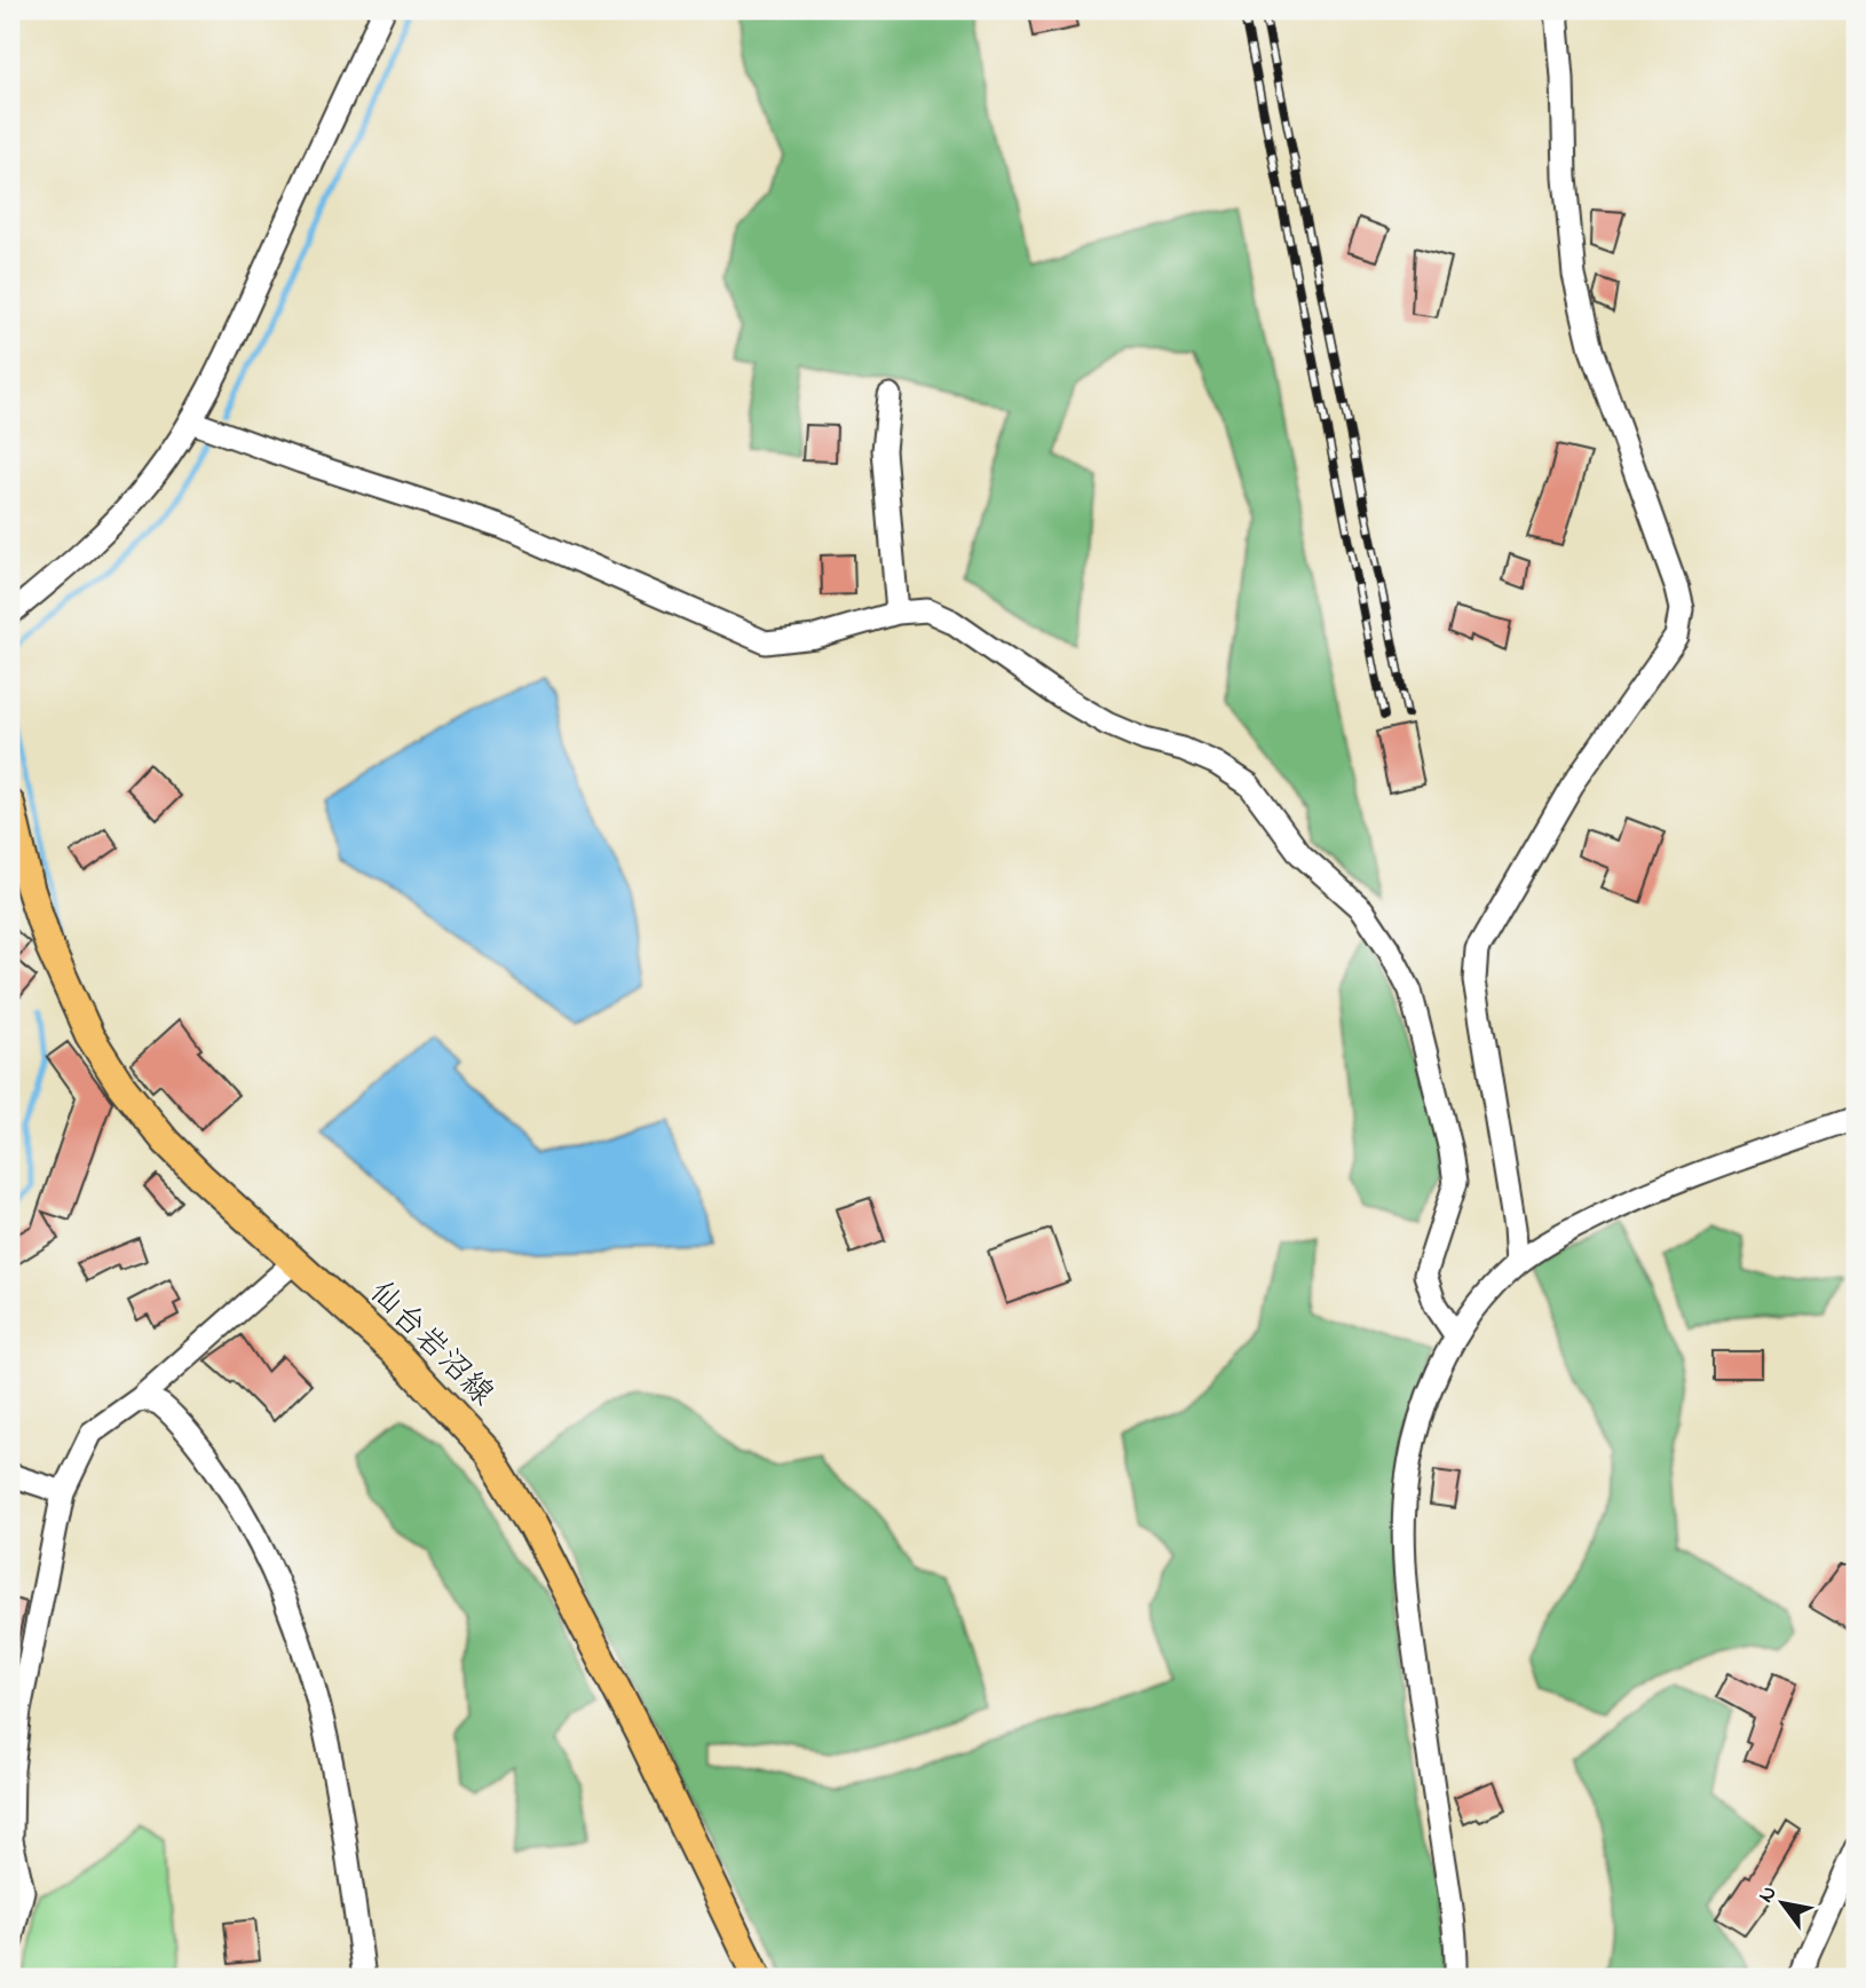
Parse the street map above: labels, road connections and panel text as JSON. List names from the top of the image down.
{
  "streets": {
    "main road": ["仙台岩沼線"]
  },
  "north": "top left"
}
